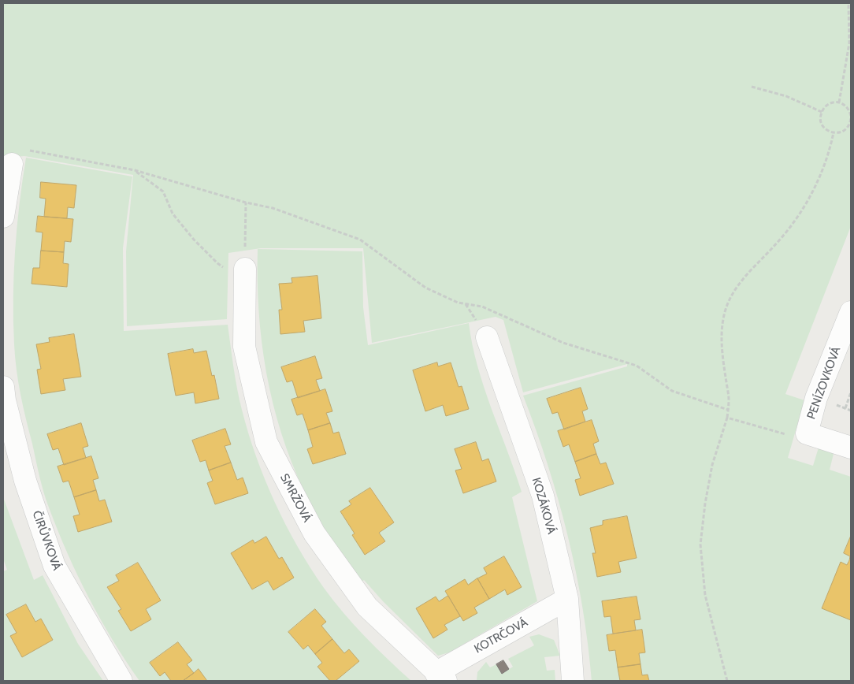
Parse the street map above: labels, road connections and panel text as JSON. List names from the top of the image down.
{
  "streets": {
    "street": [
      "PENÍZOVKOVÁ",
      "SMRŽOVÁ",
      "KOZÁKOVÁ",
      "ČIRŮVKOVÁ",
      "KOTRČOVÁ"
    ]
  },
  "crossings": [
    ["SMRŽOVÁ", "KOTRČOVÁ"],
    ["KOZÁKOVÁ", "KOTRČOVÁ"]
  ]
}
